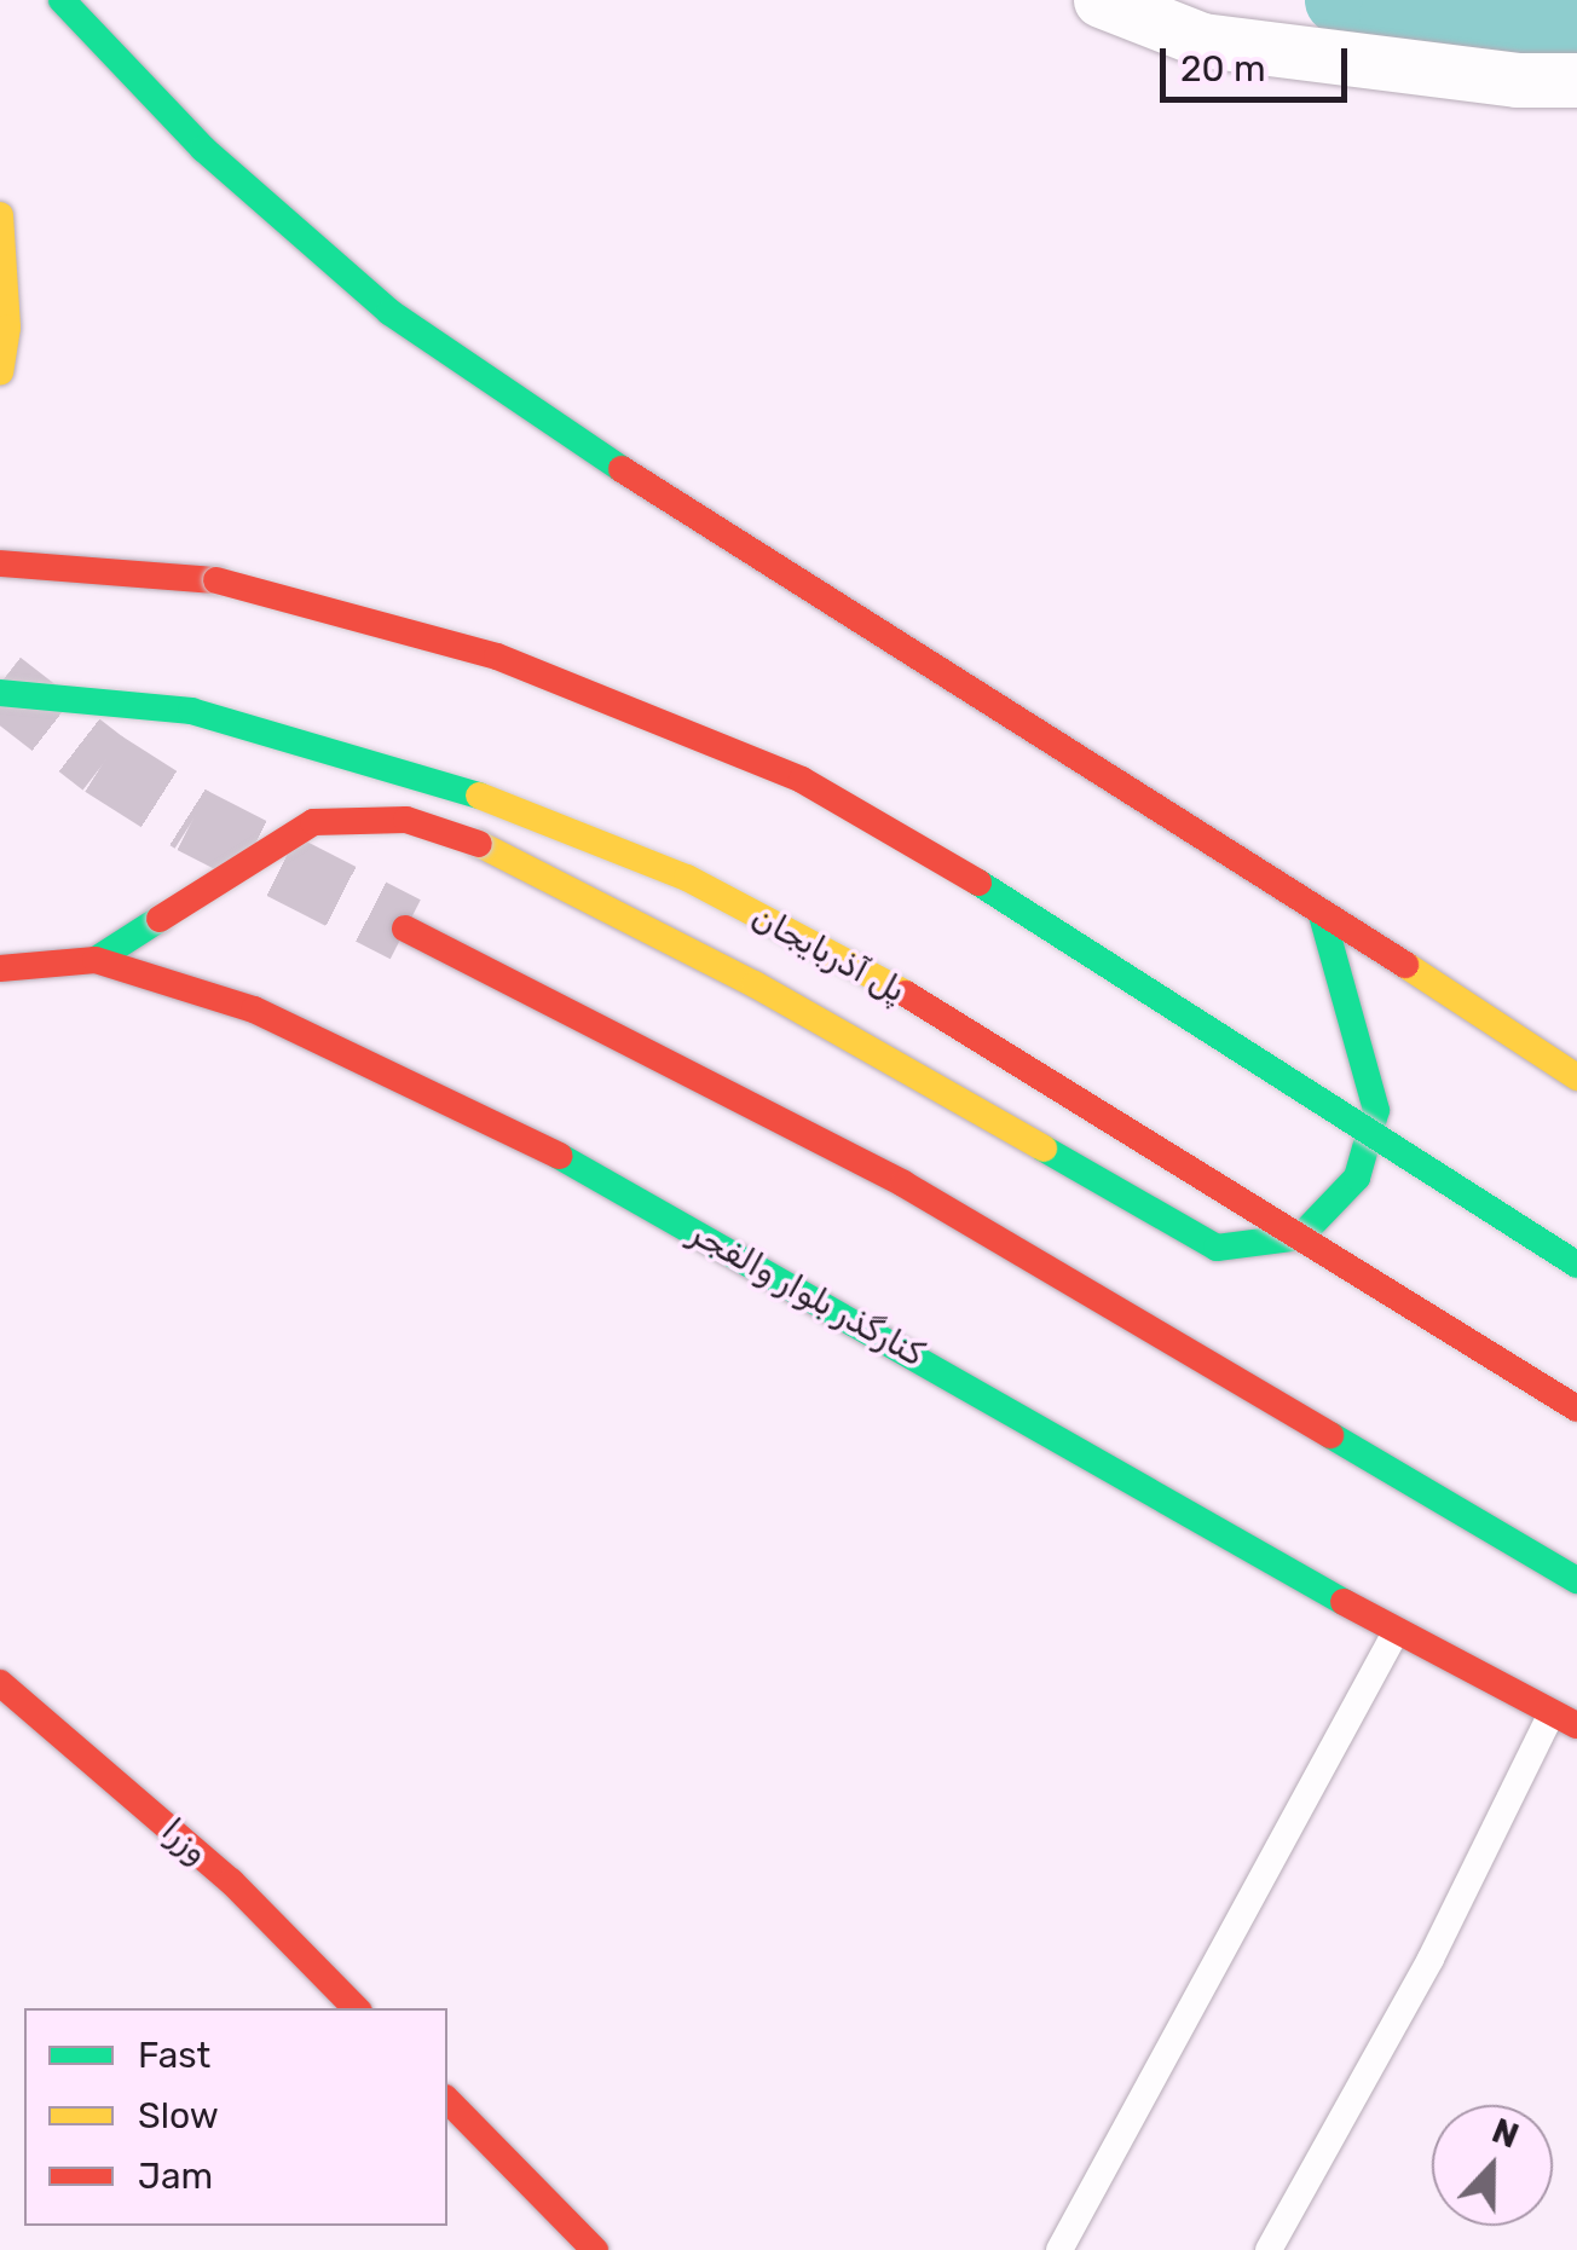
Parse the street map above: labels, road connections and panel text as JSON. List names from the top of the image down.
{
  "streets": {
    "main road": ["پل آذربایجان", "کنارگذر بلوار والفجر", "وزرا"]
  },
  "legend": ["Fast", "Slow", "Jam"],
  "scale_bar": "20 m",
  "north": "top"
}
